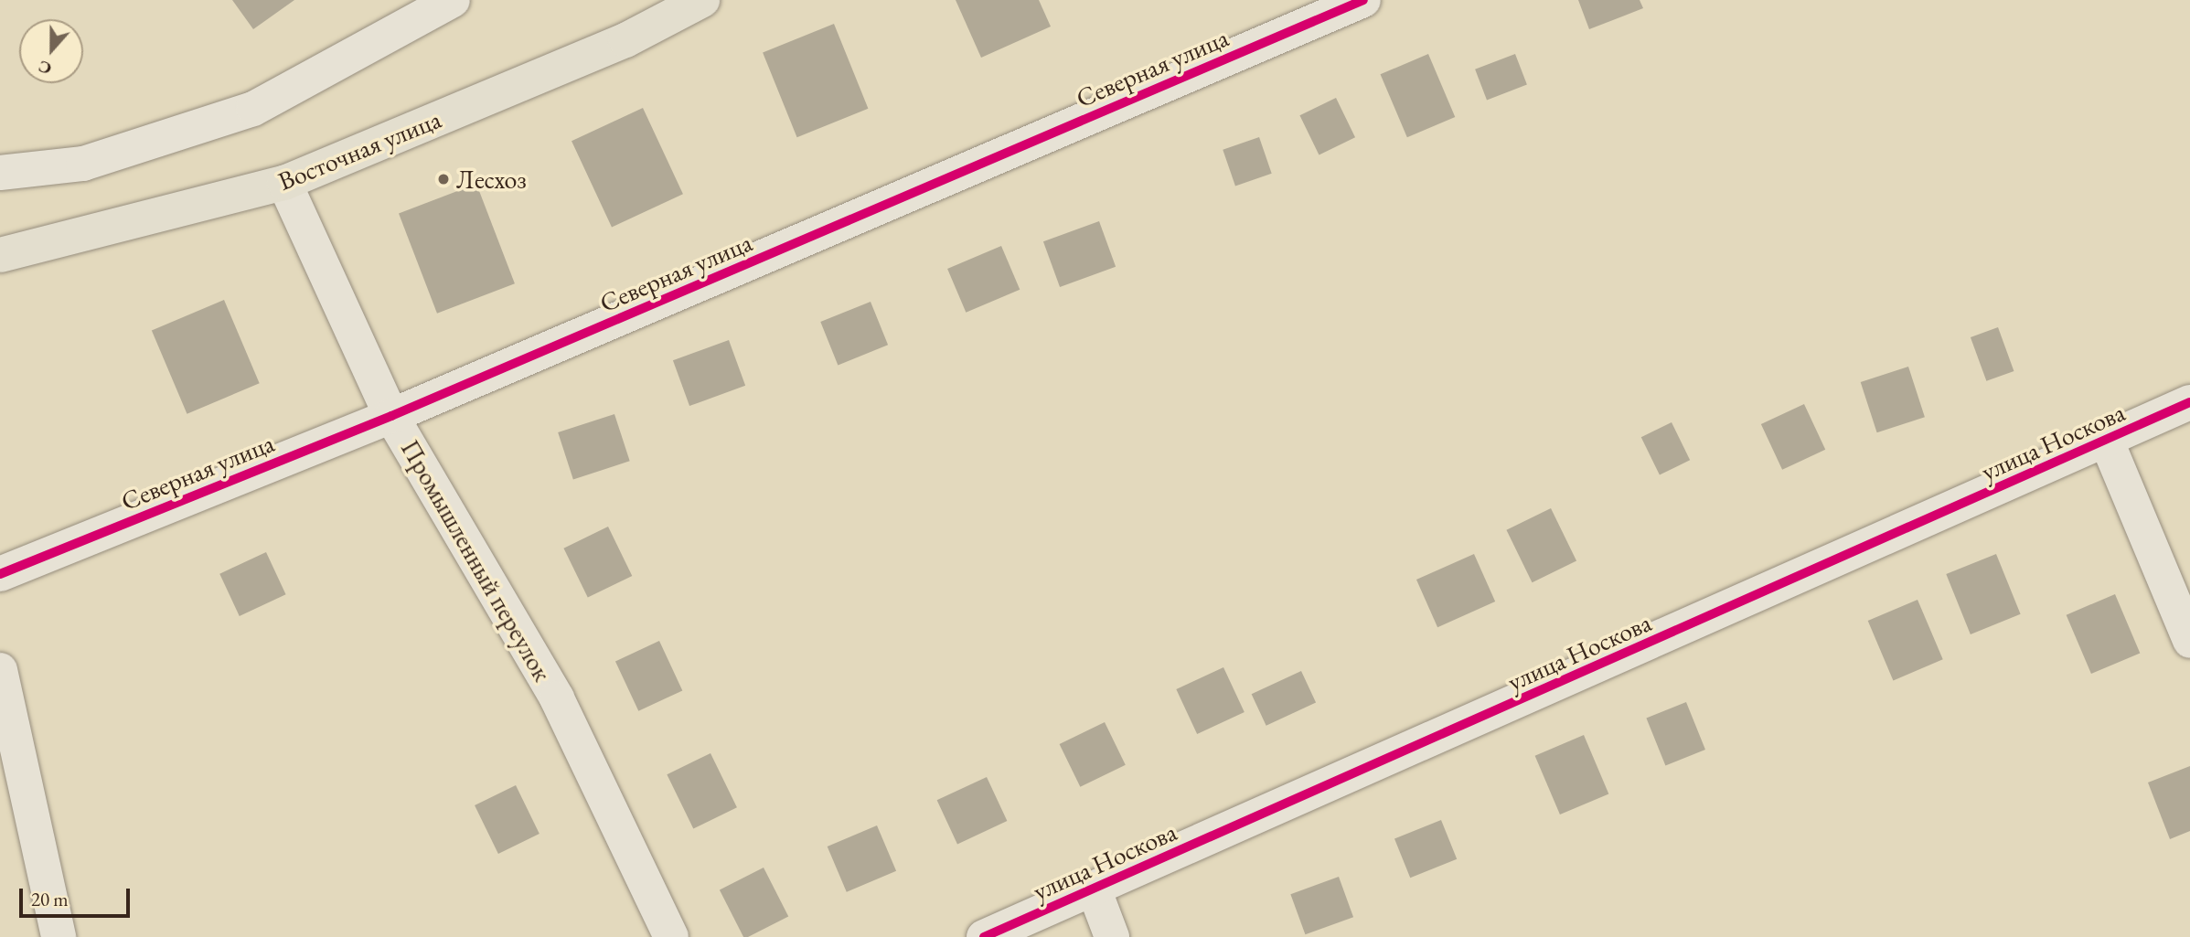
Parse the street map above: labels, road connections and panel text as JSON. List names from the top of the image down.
{
  "streets": {
    "main road": ["Восточная улица"],
    "street": ["Северная улица", "улица Носкова", "Промышленный переулок"]
  },
  "crossings": [
    ["Северная улица", "Промышленный переулок"],
    ["Восточная улица", "Промышленный переулок"]
  ],
  "places": ["Лесхоз"],
  "scale_bar": "20 m",
  "north": "bottom"
}
